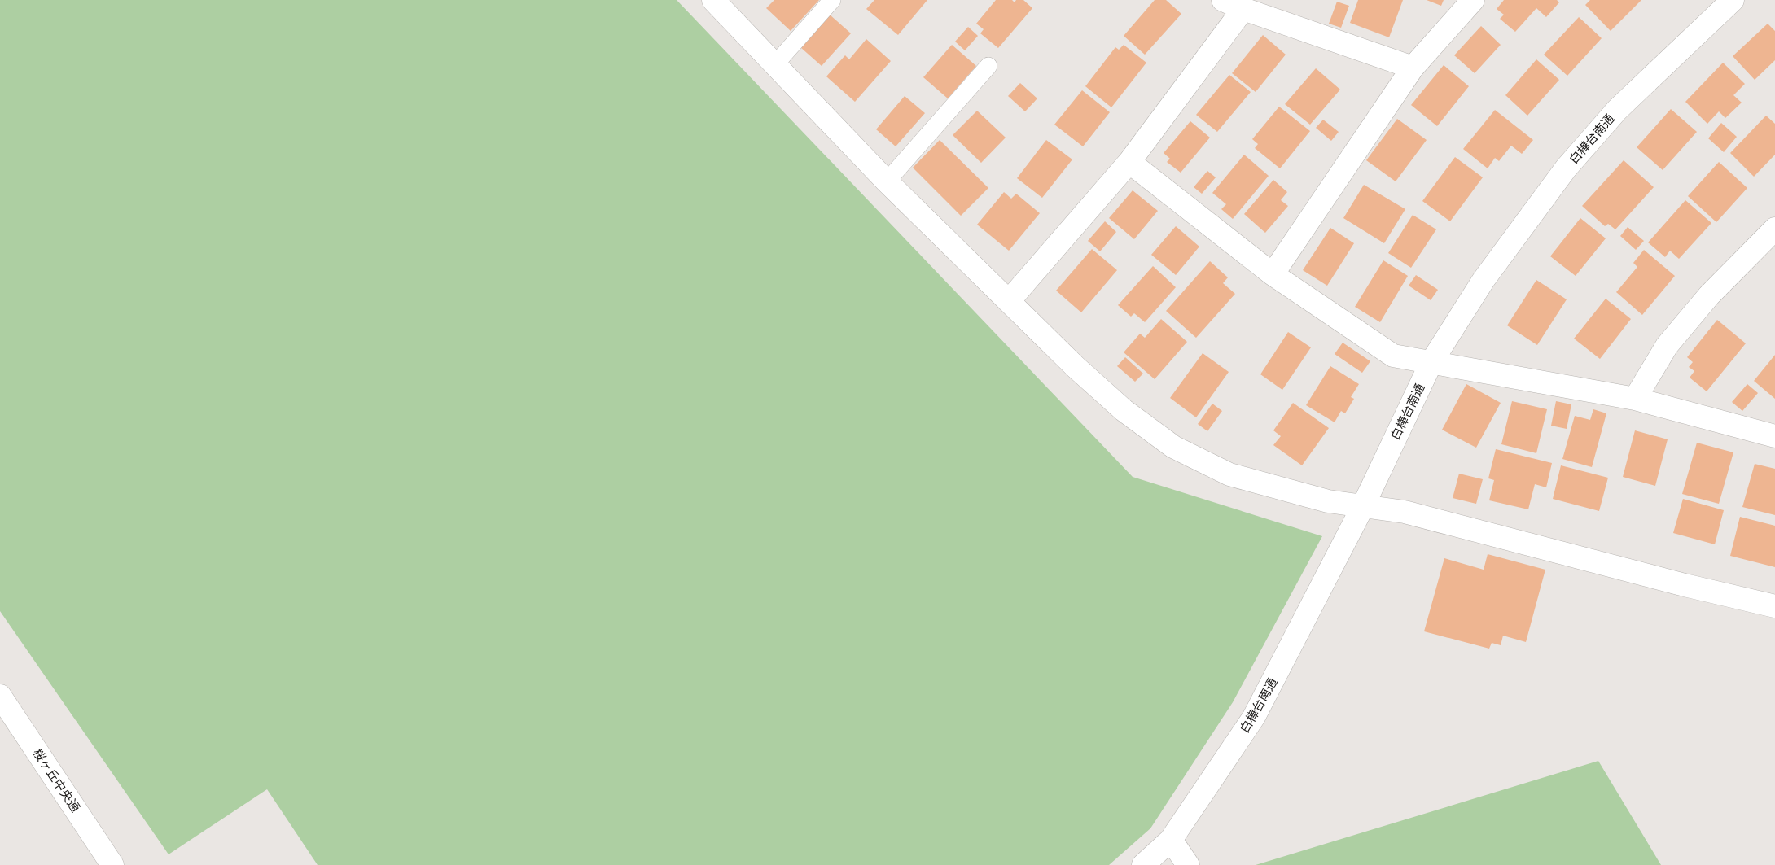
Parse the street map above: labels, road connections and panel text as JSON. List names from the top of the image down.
{
  "streets": {
    "street": ["白樺台南通", "桜ヶ丘中央通"]
  }
}
